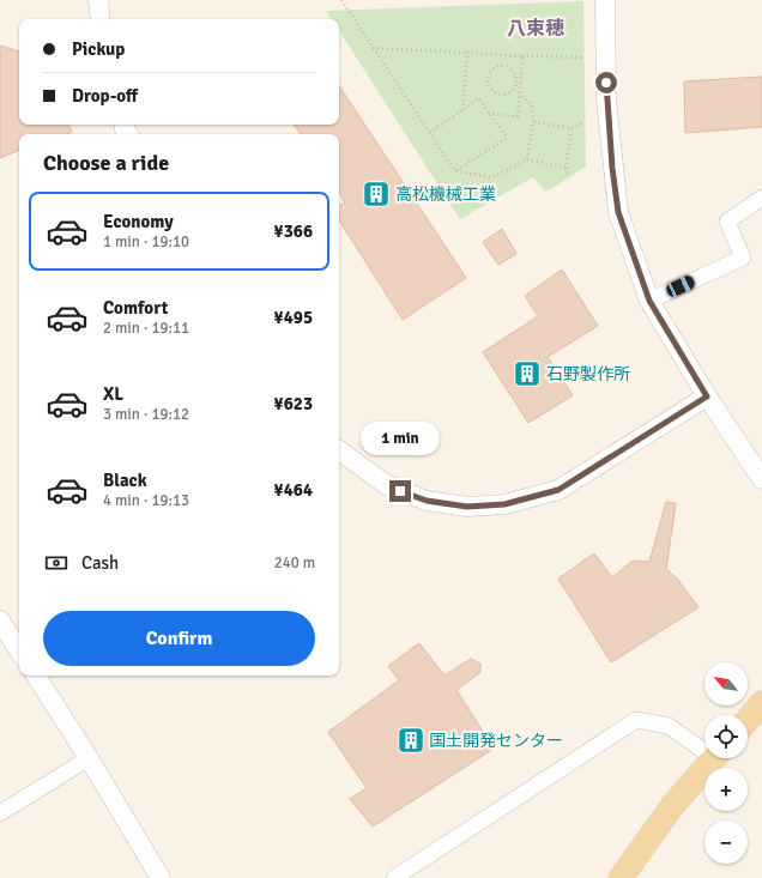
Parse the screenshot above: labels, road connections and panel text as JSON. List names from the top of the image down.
{
  "districts": ["八束穂"],
  "places": {
    "building": ["高松機械工業", "石野製作所", "国土開発センター"]
  },
  "north": "top left",
  "page": {
    "banner": ["Pickup", "Drop-off"],
    "heading": "Choose a ride",
    "list": [
      {
        "name": "Economy",
        "note": "1 min · 19:10",
        "value": "¥366"
      },
      {
        "name": "Comfort",
        "note": "2 min · 19:11",
        "value": "¥495"
      },
      {
        "name": "XL",
        "note": "3 min · 19:12",
        "value": "¥623"
      },
      {
        "name": "Black",
        "note": "4 min · 19:13",
        "value": "¥464"
      }
    ],
    "bubble": "1 min",
    "pay": ["Cash", "240 m"],
    "buttons": "Confirm",
    "map_buttons": ["+", "−"]
  }
}
